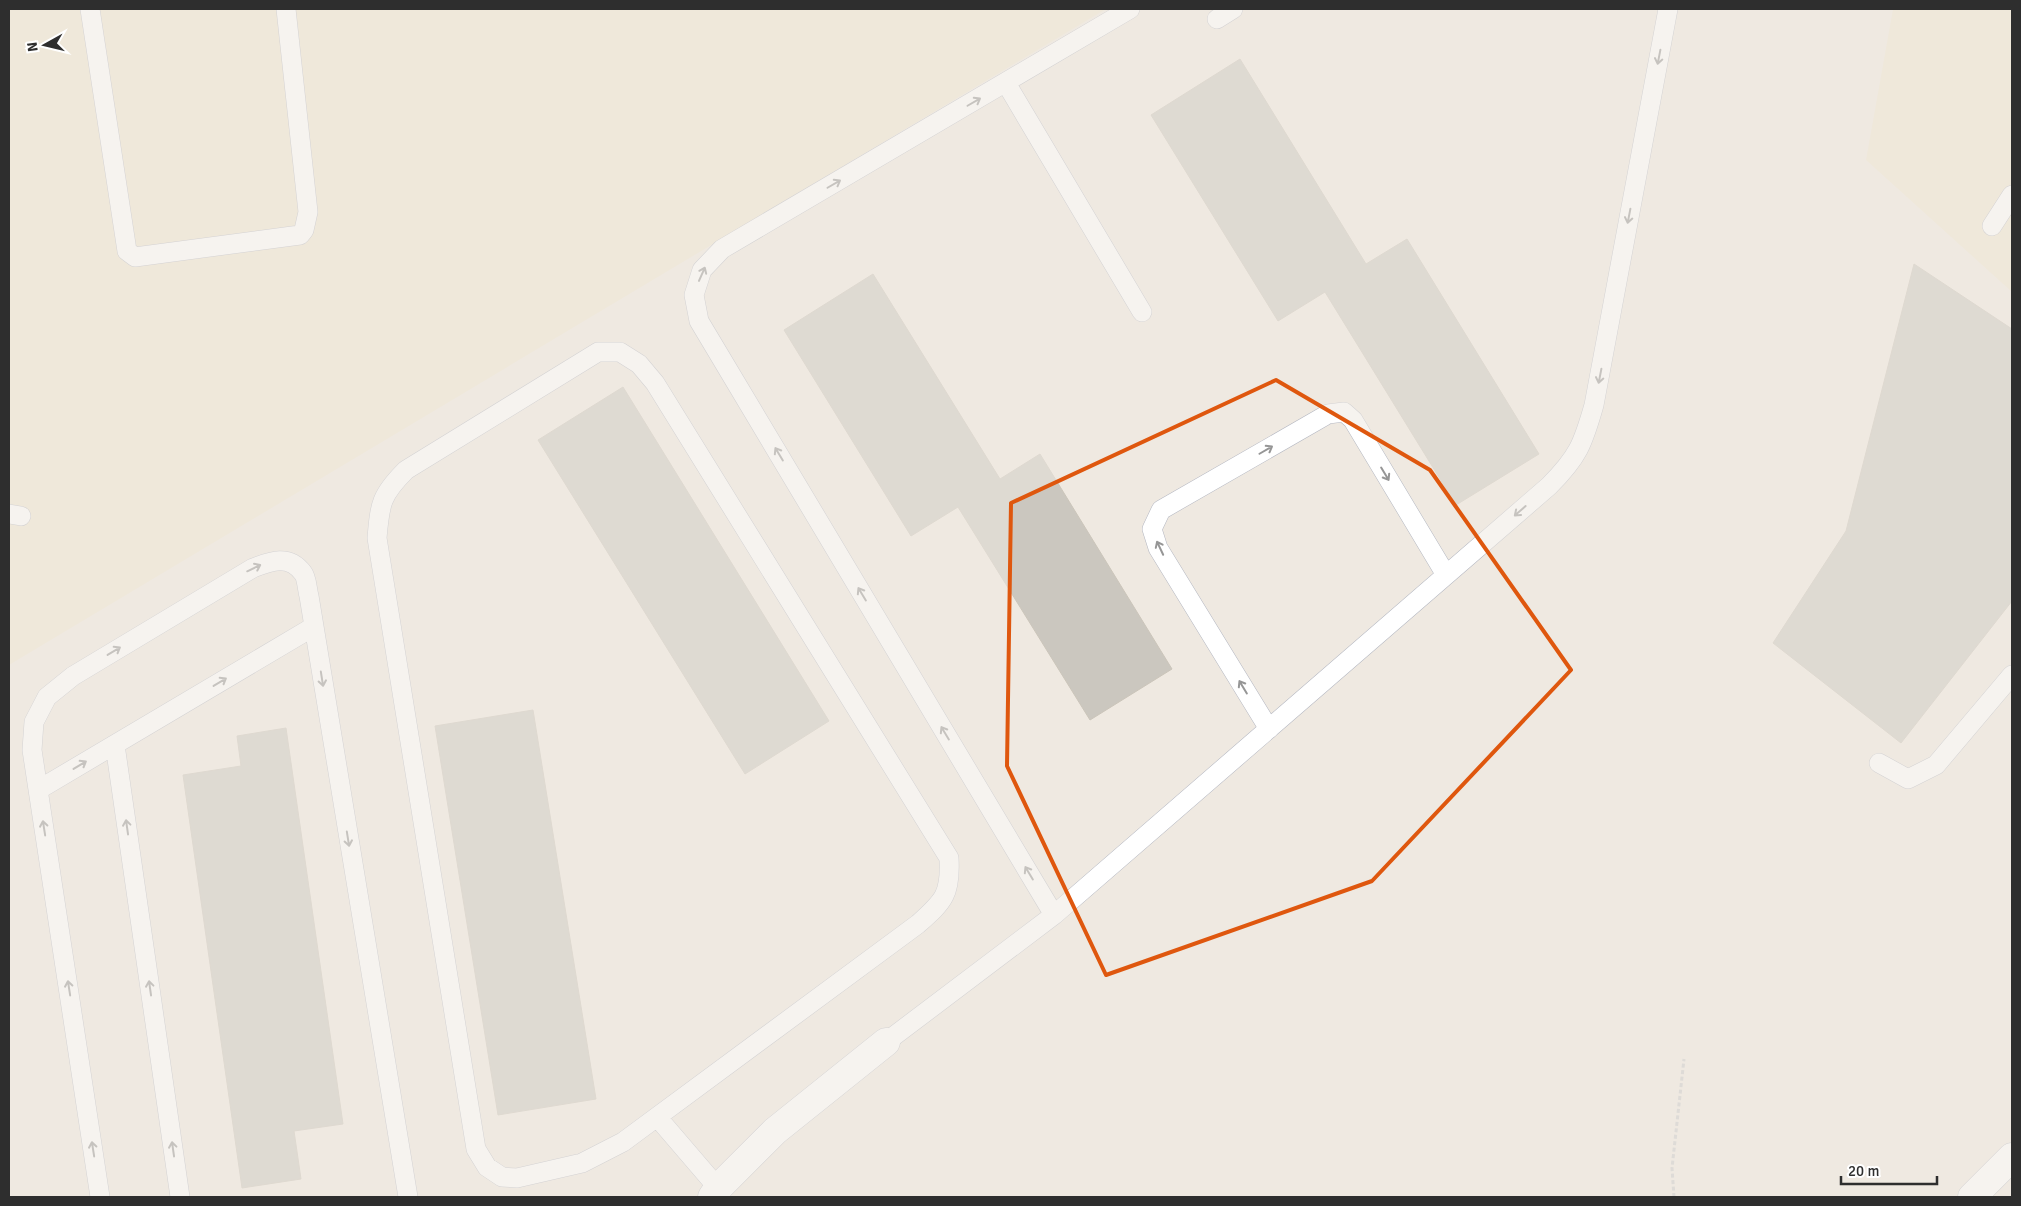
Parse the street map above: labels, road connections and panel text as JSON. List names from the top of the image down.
{
  "scale_bar": "20 m",
  "north": "left"
}
